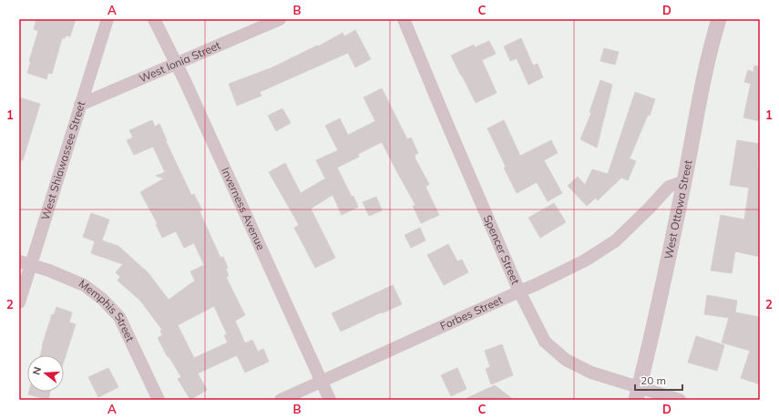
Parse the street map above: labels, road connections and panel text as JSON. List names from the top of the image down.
{
  "streets": {
    "street": [
      "West Ionia Street",
      "West Shiawassee Street",
      "Inverness Avenue",
      "West Ottawa Street",
      "Spencer Street",
      "Forbes Street",
      "Memphis Street"
    ]
  },
  "crossings": [
    ["West Ionia Street", "West Shiawassee Street"],
    ["West Ionia Street", "Inverness Avenue"],
    ["West Shiawassee Street", "Memphis Street"],
    ["Inverness Avenue", "Forbes Street"],
    ["West Ottawa Street", "Spencer Street"],
    ["West Ottawa Street", "Forbes Street"],
    ["Spencer Street", "Forbes Street"]
  ],
  "scale_bar": "20 m",
  "north": "left",
  "grid": {
    "columns": [
      "A",
      "B",
      "C",
      "D"
    ],
    "rows": ["1", "2"]
  }
}
